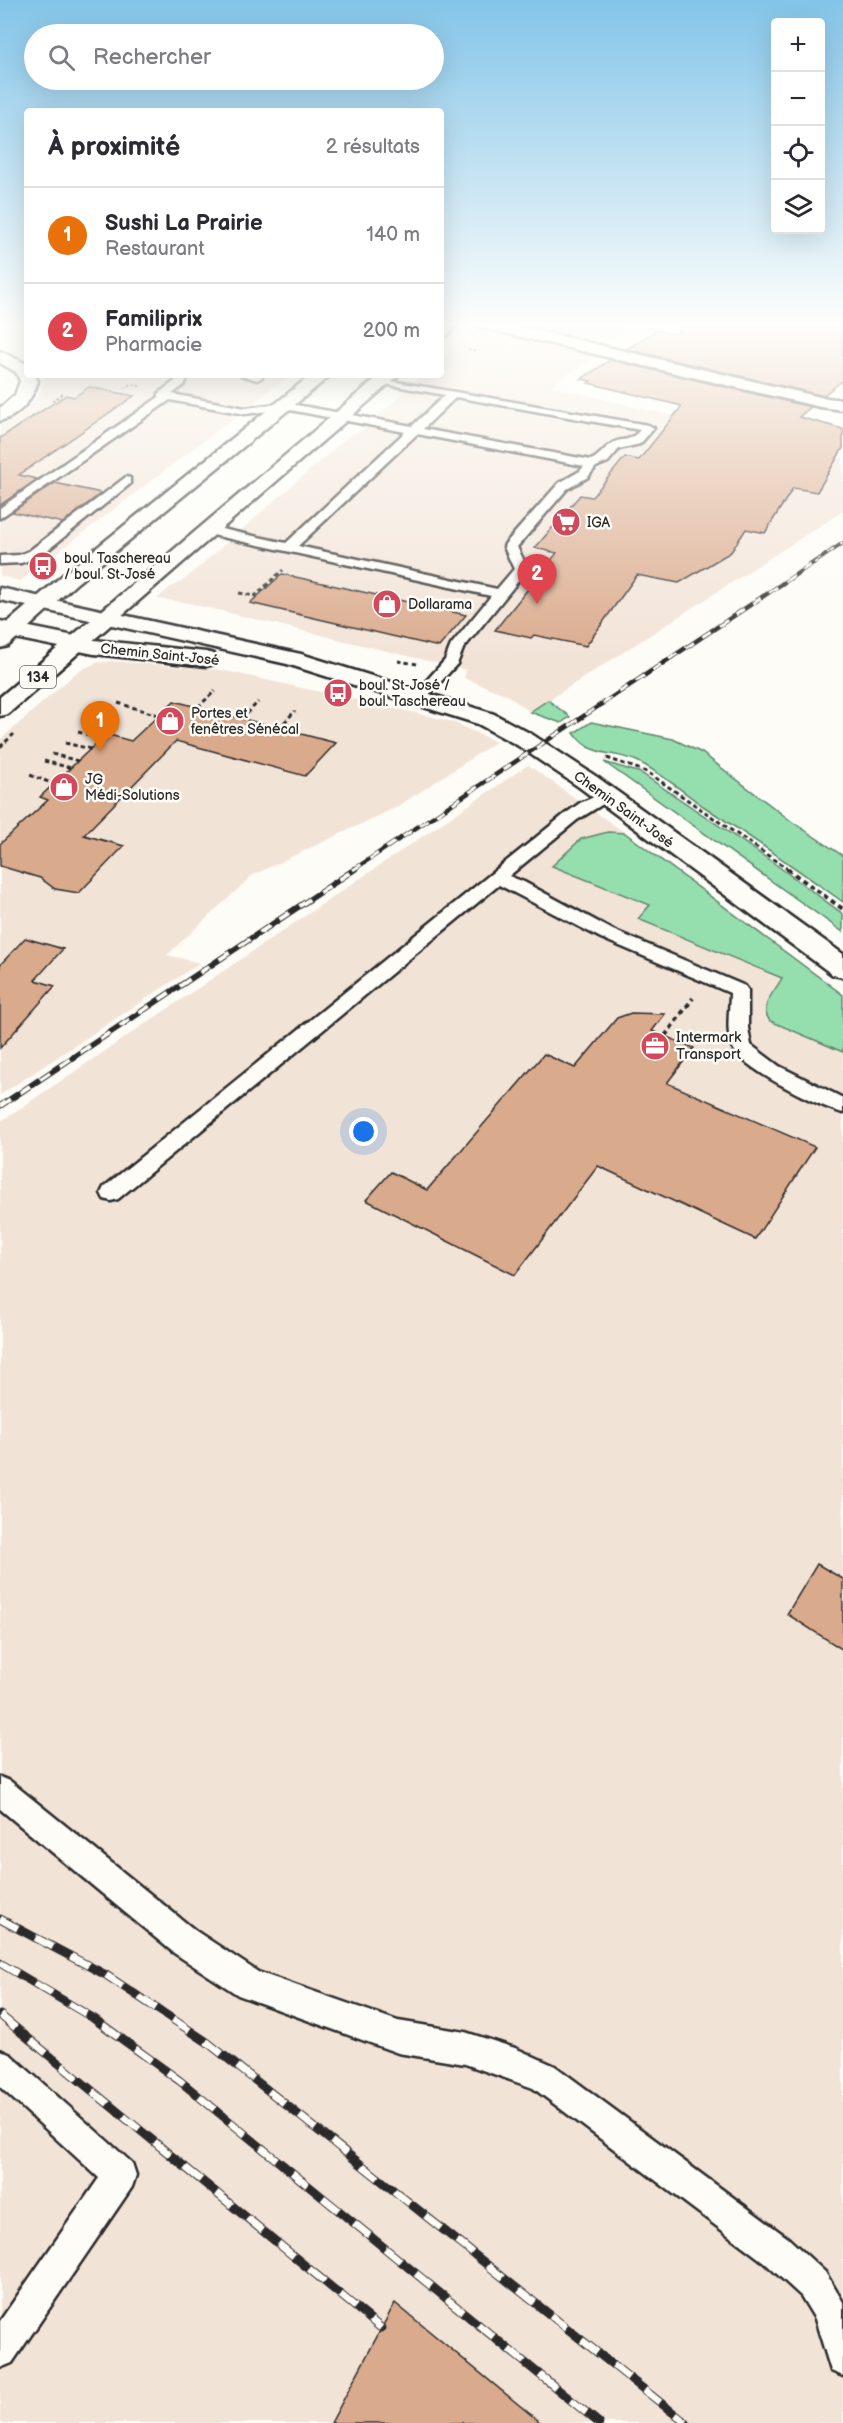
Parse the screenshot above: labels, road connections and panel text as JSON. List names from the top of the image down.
{
  "streets": {
    "street": ["Chemin Saint-José", "134"]
  },
  "crossings": [
    ["Chemin Saint-José", "134"]
  ],
  "places": {
    "supermarket": ["IGA"],
    "bus stop": ["boul. Taschereau / boul. St-José", "boul. St-José / boul. Taschereau"],
    "shop": ["Dollarama", "Portes et fenêtres Sénécal", "JG Médi-Solutions"],
    "office": ["Intermark Transport"]
  },
  "page": {
    "map_buttons": ["+", "−"],
    "search": "Rechercher",
    "heading": ["À proximité", "2 résultats"],
    "list": [
      {
        "mark": "1",
        "name": "Sushi La Prairie",
        "note": "Restaurant",
        "value": "140 m"
      },
      {
        "mark": "2",
        "name": "Familiprix",
        "note": "Pharmacie",
        "value": "200 m"
      }
    ],
    "pins": ["2", "1"]
  }
}
